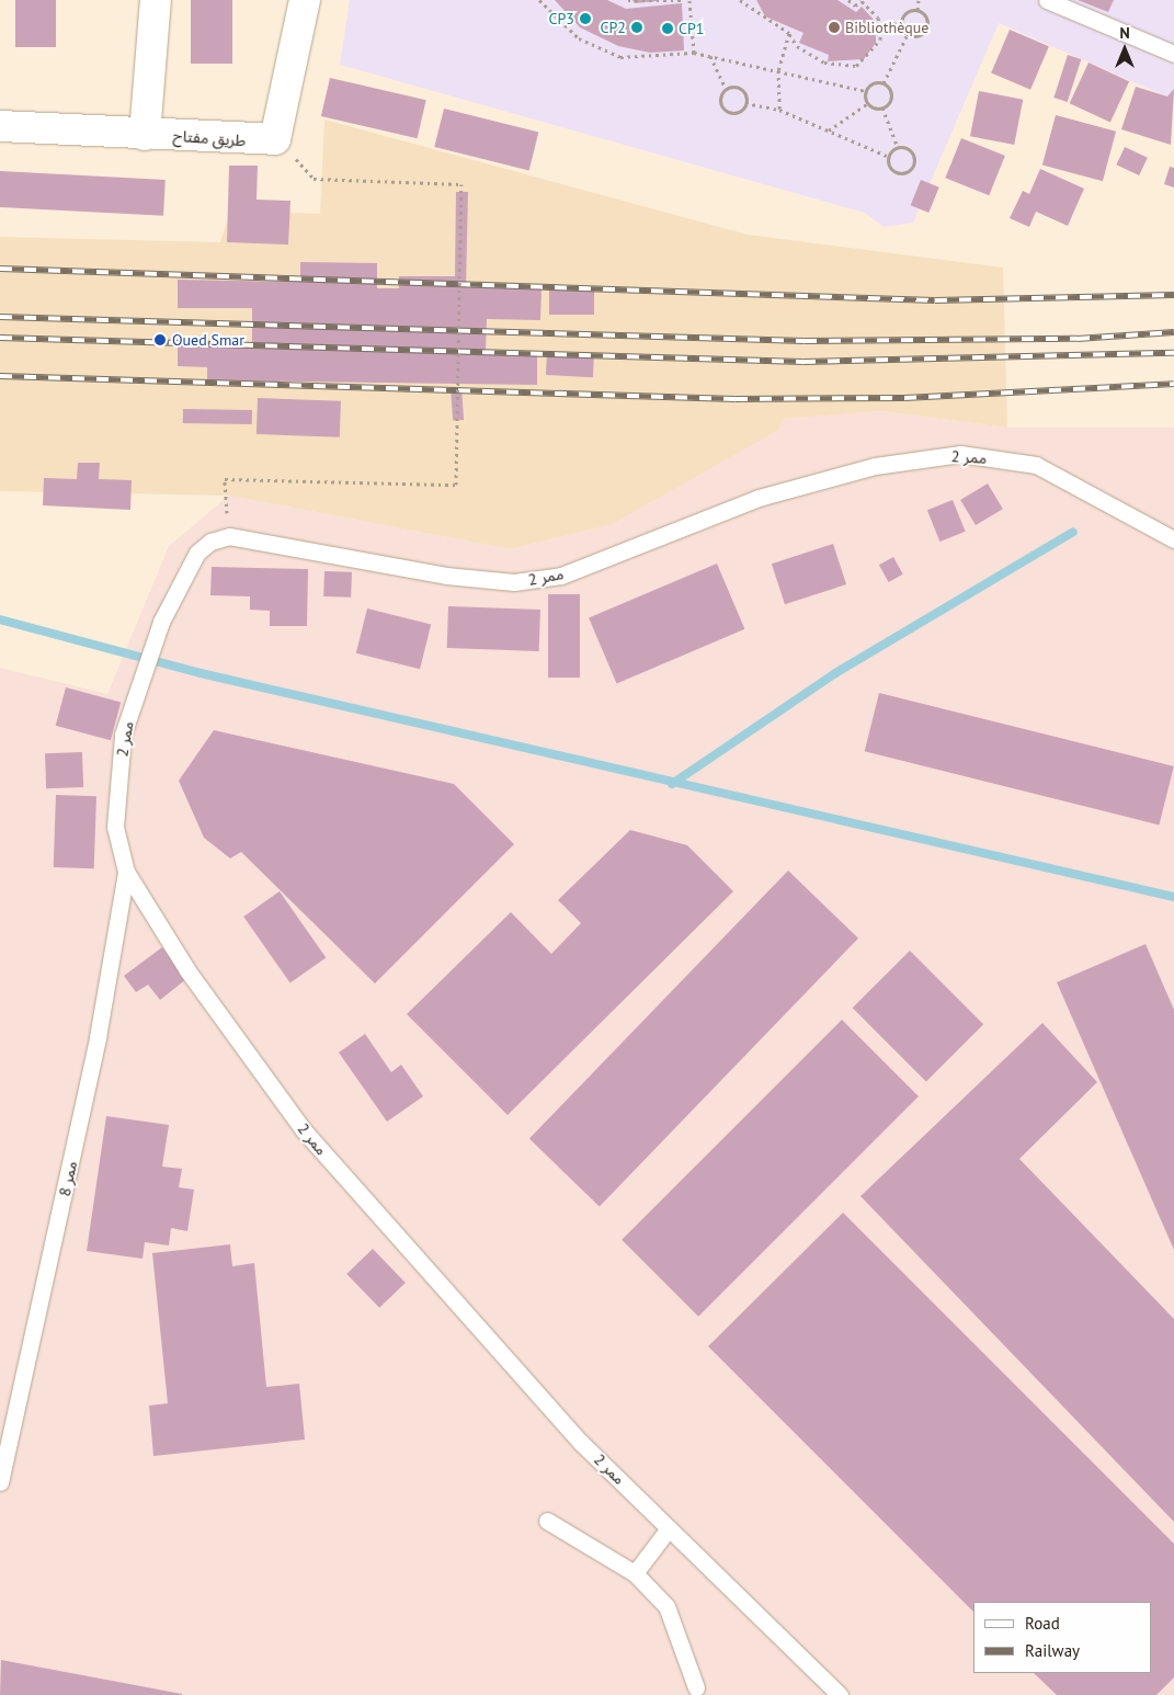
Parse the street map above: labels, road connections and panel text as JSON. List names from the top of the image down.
{
  "streets": {
    "street": ["طريق مفتاح"],
    "lane": ["ممر 2", "ممر 8"]
  },
  "crossings": [
    ["ممر 2", "ممر 8"]
  ],
  "places": [
    "CP3",
    "CP2",
    "Bibliothèque",
    "CP1",
    "Oued Smar"
  ],
  "legend": ["Road", "Railway"],
  "north": "top"
}
